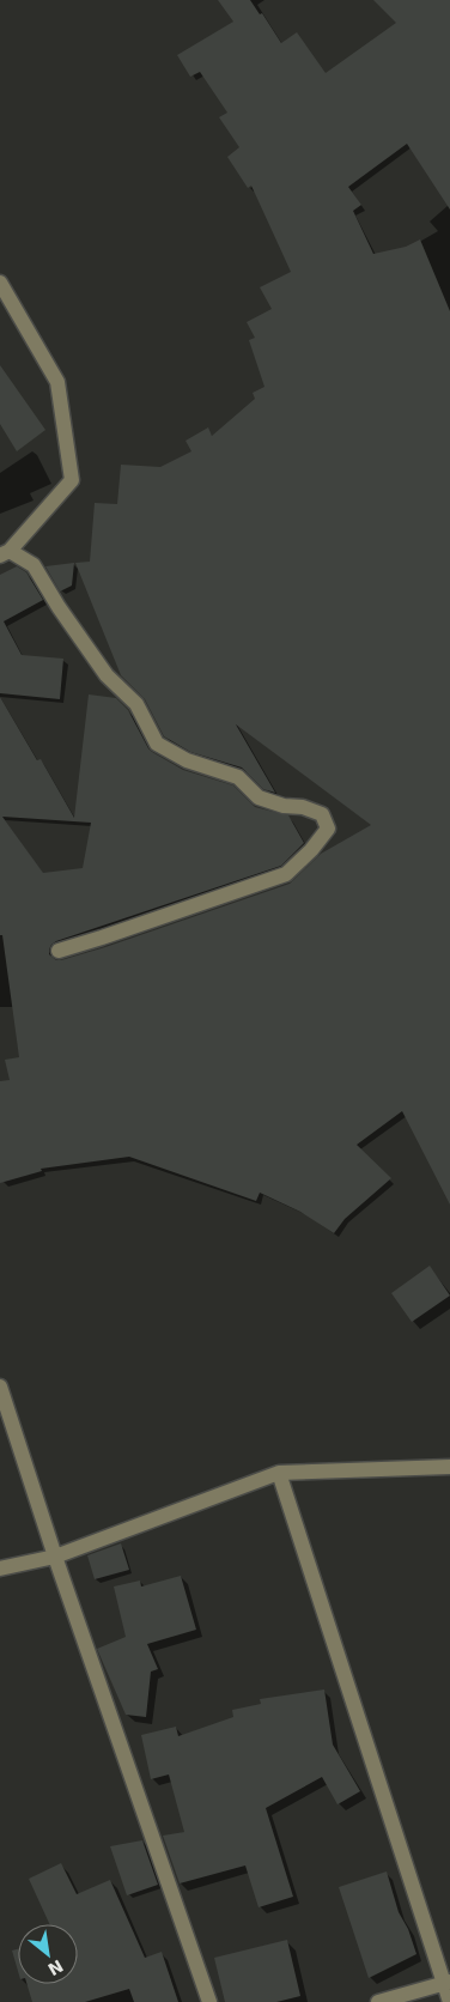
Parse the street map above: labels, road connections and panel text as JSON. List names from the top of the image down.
{
  "north": "bottom right"
}
